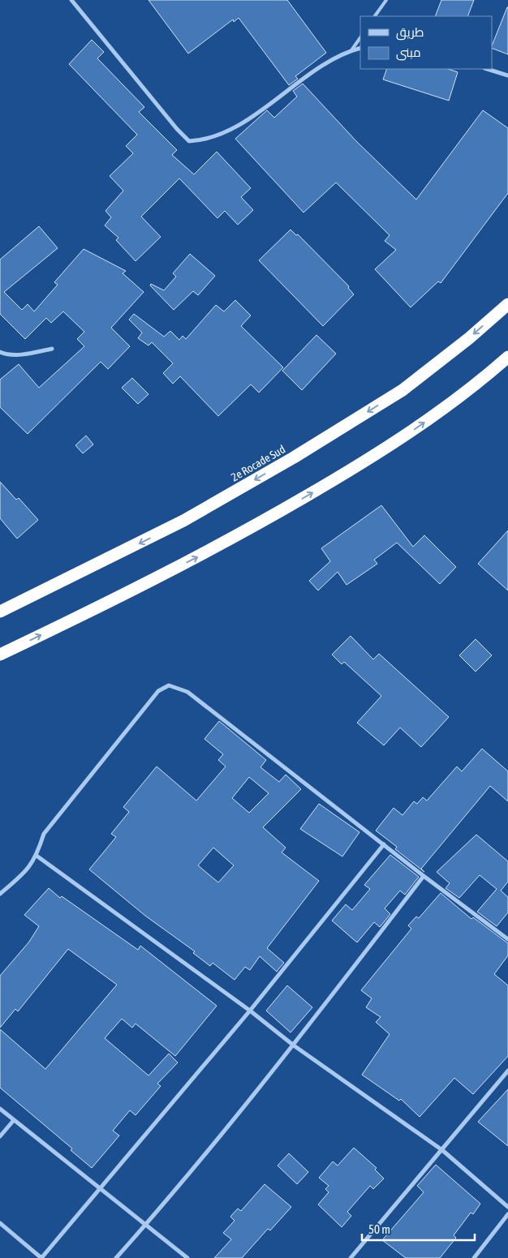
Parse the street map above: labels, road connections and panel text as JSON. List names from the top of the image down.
{
  "streets": {
    "highway": ["2e Rocade Sud"]
  },
  "legend": ["طريق", "مبنى"],
  "scale_bar": "50 m"
}
